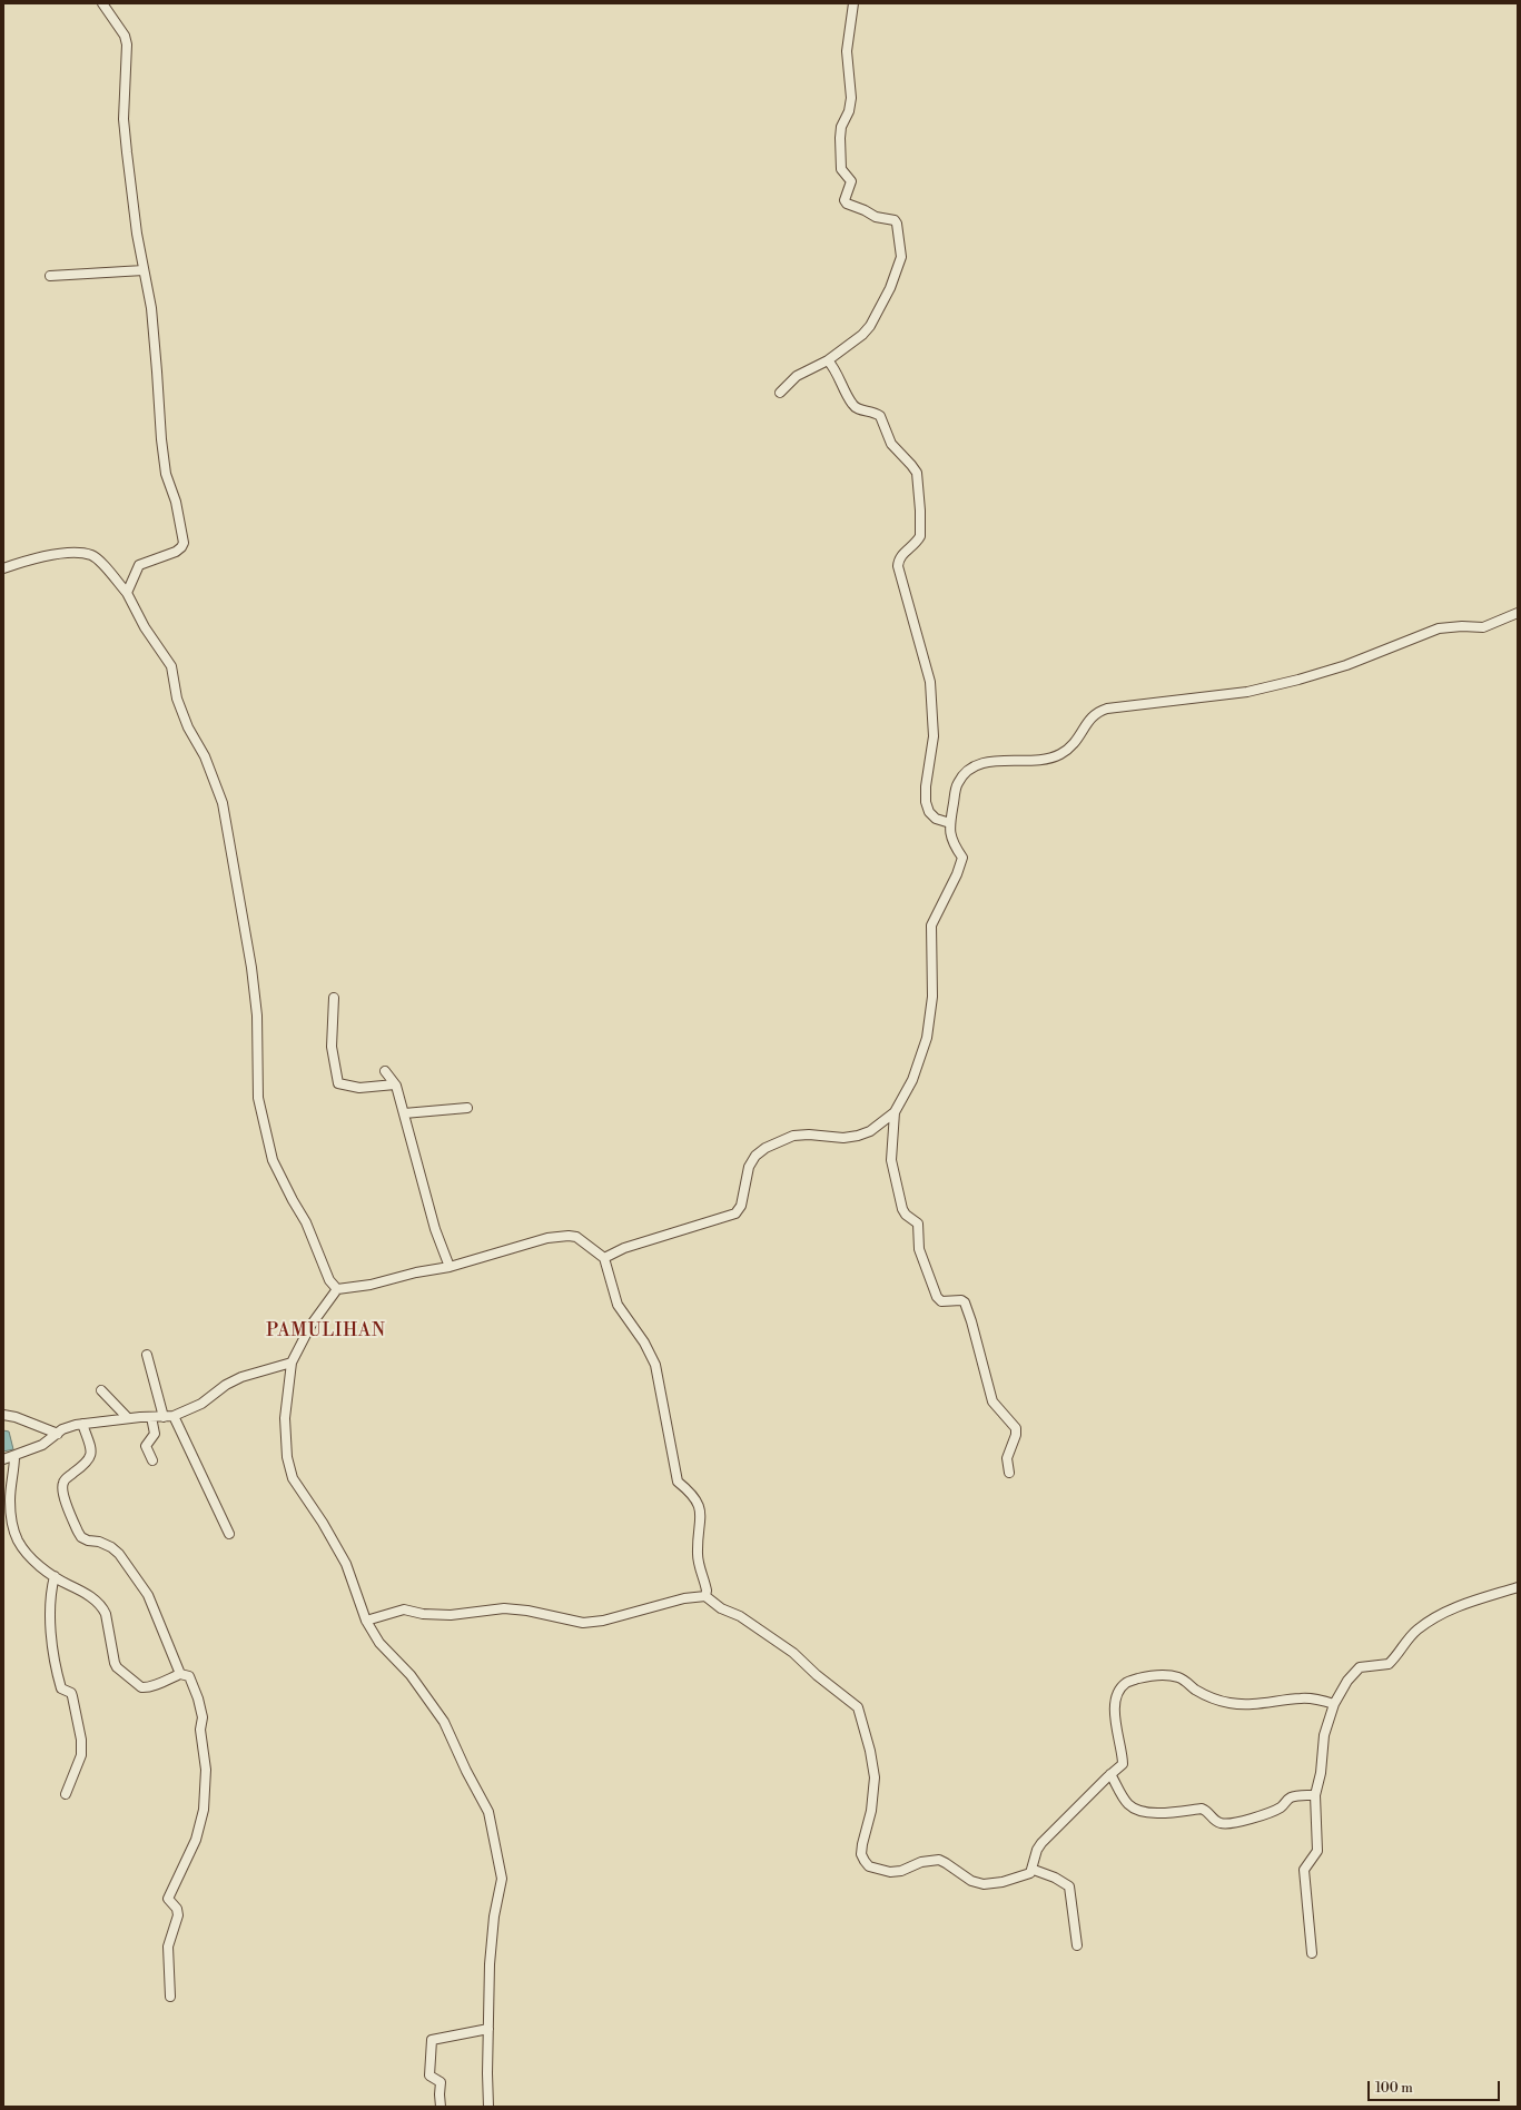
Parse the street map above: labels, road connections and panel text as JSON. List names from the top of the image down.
{
  "districts": ["PAMULIHAN"],
  "scale_bar": "100 m"
}
